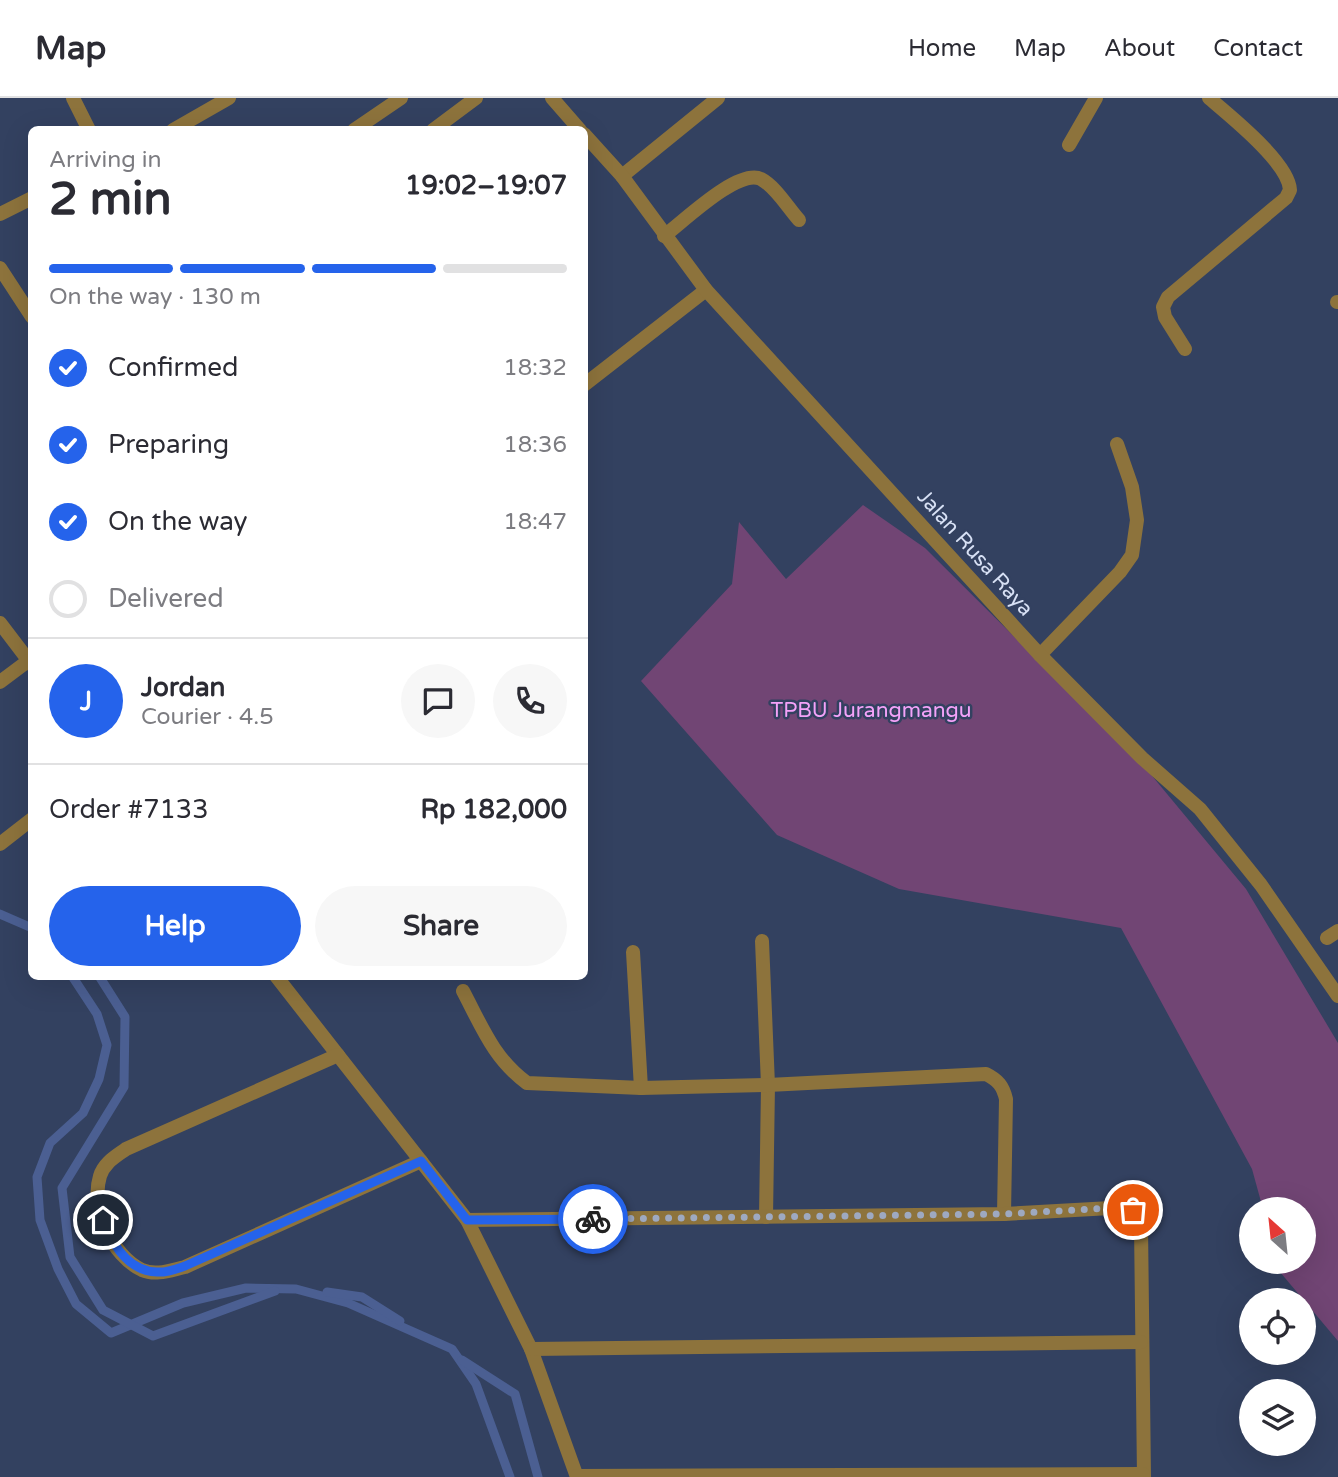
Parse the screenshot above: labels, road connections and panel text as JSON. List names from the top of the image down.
{
  "streets": {
    "street": ["Jalan Rusa Raya"]
  },
  "parks": ["TPBU Jurangmangu"],
  "north": "top left",
  "page": {
    "header": "Map",
    "nav": [
      "Home",
      "Map",
      "About",
      "Contact"
    ],
    "heading": ["2 min", "Arriving in", "19:02–19:07"],
    "panel": [
      "Jordan",
      "Courier · 4.5",
      "Order #7133",
      "Rp 182,000"
    ],
    "bar": "On the way · 130 m",
    "list": [
      ["Confirmed", "18:32"],
      ["Preparing", "18:36"],
      ["On the way", "18:47"],
      "Delivered"
    ],
    "round": "J",
    "buttons": ["Help", "Share"]
  }
}
